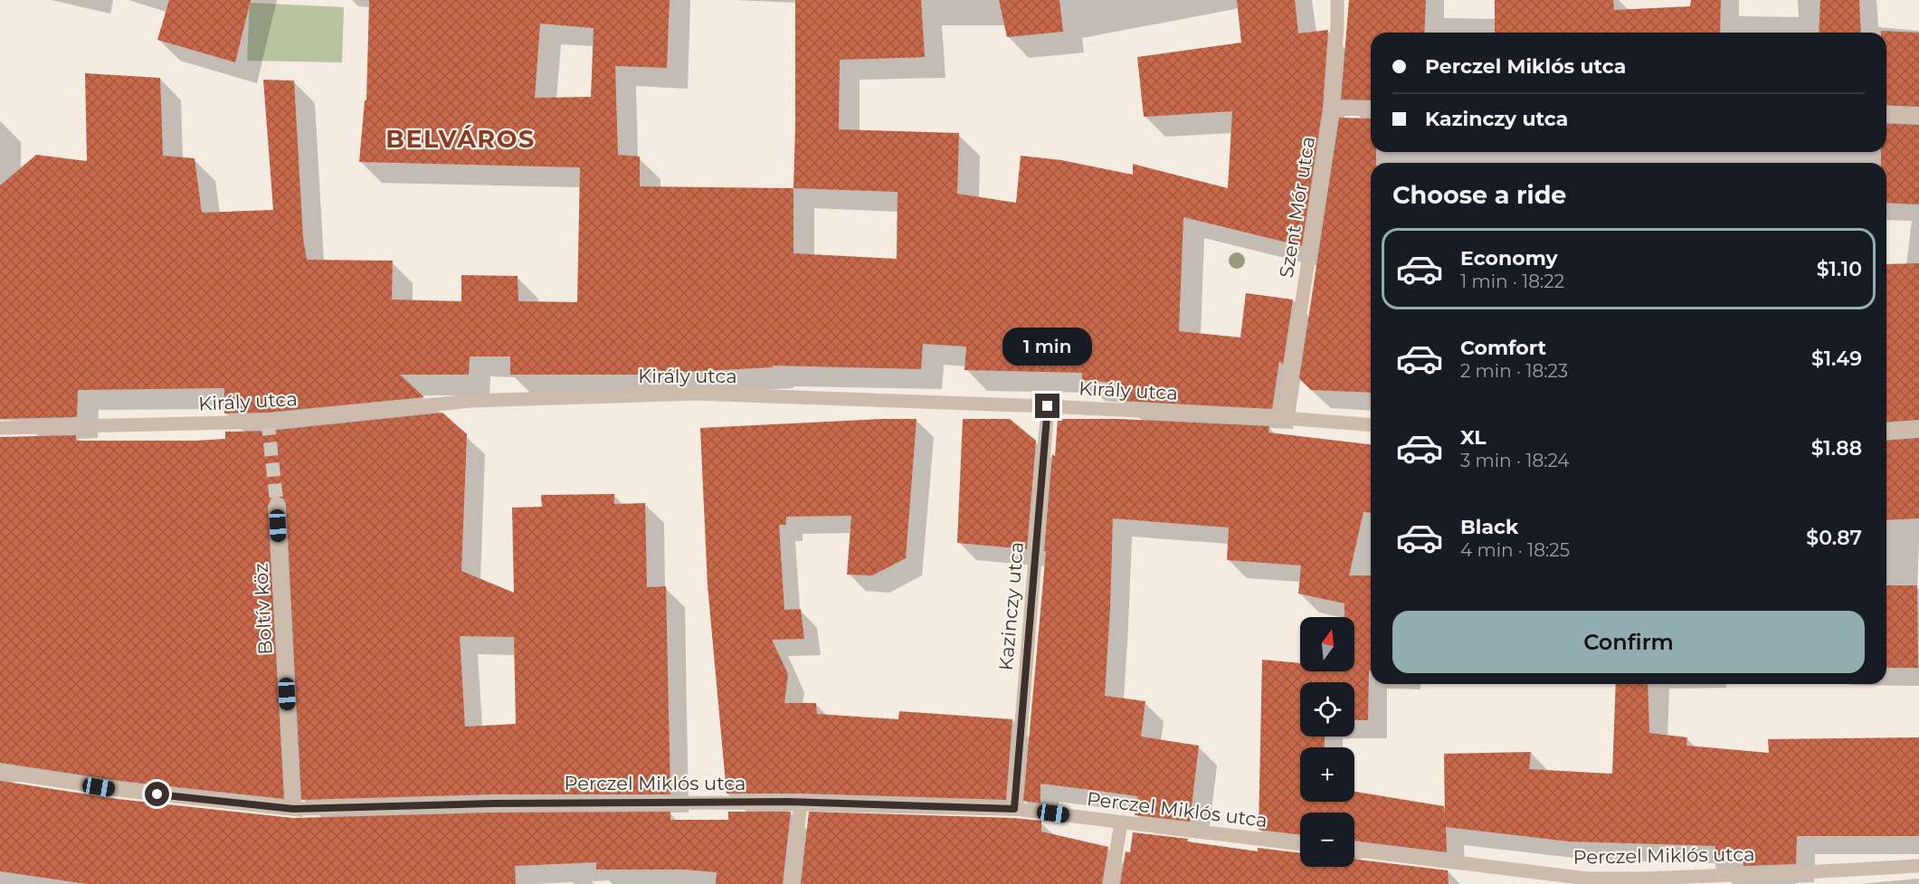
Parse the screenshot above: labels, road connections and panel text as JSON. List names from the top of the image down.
{
  "streets": {
    "street": [
      "Szent Mór utca",
      "Király utca",
      "Kazinczy utca",
      "Boltív köz",
      "Perczel Miklós utca"
    ]
  },
  "crossings": [
    ["Szent Mór utca", "Király utca"],
    ["Király utca", "Kazinczy utca"],
    ["Kazinczy utca", "Perczel Miklós utca"],
    ["Boltív köz", "Perczel Miklós utca"]
  ],
  "districts": ["BELVÁROS"],
  "north": "top",
  "page": {
    "banner": ["Perczel Miklós utca", "Kazinczy utca"],
    "heading": "Choose a ride",
    "list": [
      {
        "name": "Economy",
        "note": "1 min · 18:22",
        "value": "$1.10"
      },
      {
        "name": "Comfort",
        "note": "2 min · 18:23",
        "value": "$1.49"
      },
      {
        "name": "XL",
        "note": "3 min · 18:24",
        "value": "$1.88"
      },
      {
        "name": "Black",
        "note": "4 min · 18:25",
        "value": "$0.87"
      }
    ],
    "bubble": "1 min",
    "buttons": "Confirm",
    "map_buttons": ["+", "−"]
  }
}
